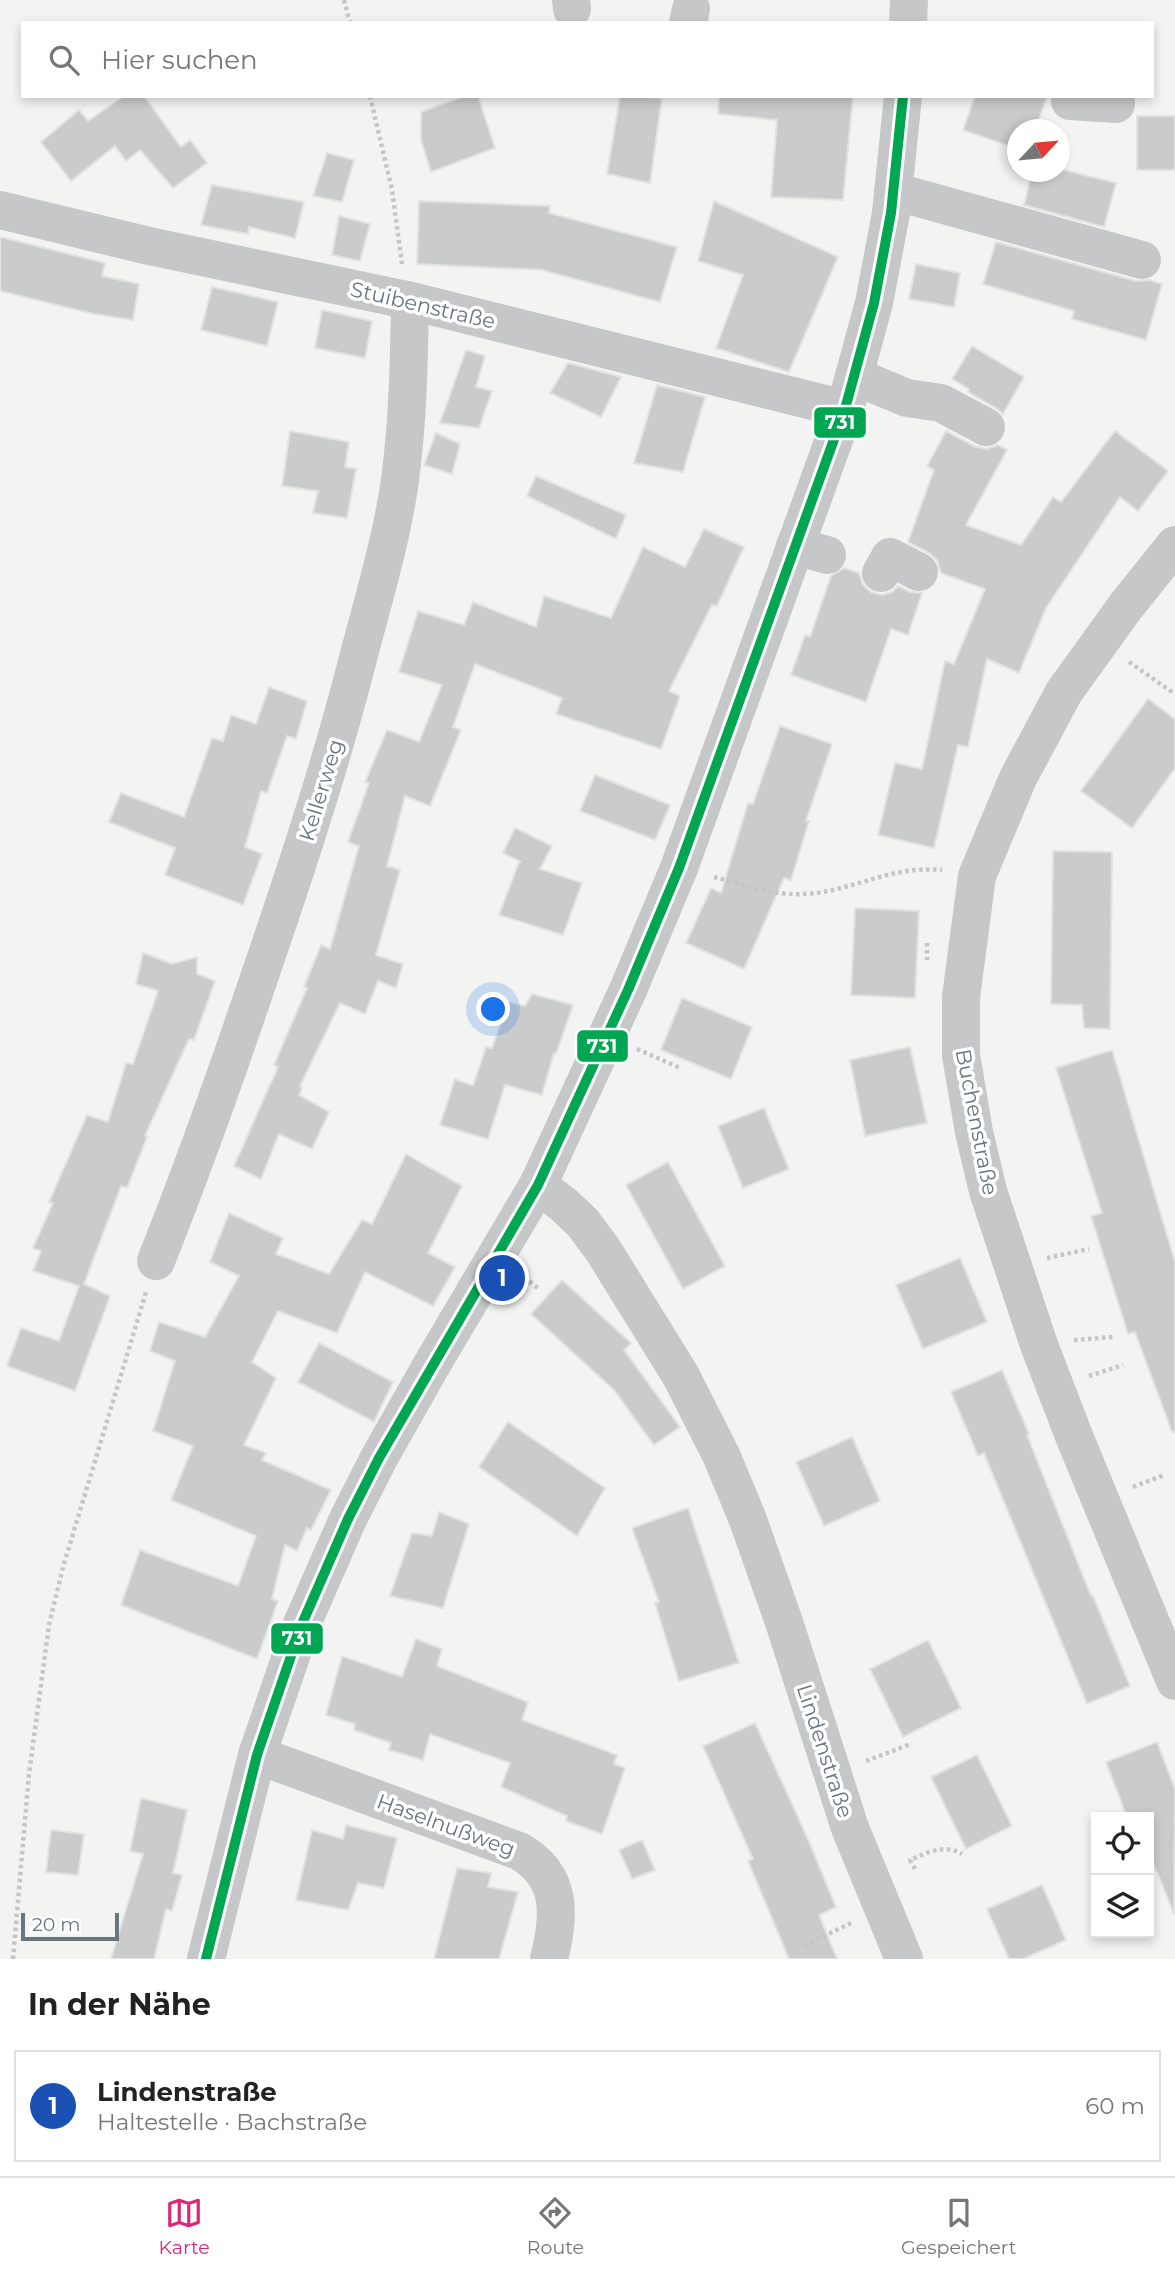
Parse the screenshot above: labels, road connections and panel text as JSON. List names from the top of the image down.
{
  "streets": {
    "street": [
      "Stuibenstraße",
      "Kellerweg",
      "Buchenstraße",
      "Lindenstraße",
      "Haselnußweg"
    ]
  },
  "crossings": [
    ["Stuibenstraße", "Kellerweg"]
  ],
  "lines": ["transit line 731"],
  "scale_bar": "20 m",
  "north": "top right",
  "page": {
    "search": "Hier suchen",
    "pins": "1",
    "scale": "20 m",
    "heading": "In der Nähe",
    "list": [
      {
        "mark": "1",
        "name": "Lindenstraße",
        "note": "Haltestelle · Bachstraße",
        "value": "60 m"
      }
    ],
    "nav": ["Karte", "Route", "Gespeichert"]
  }
}
